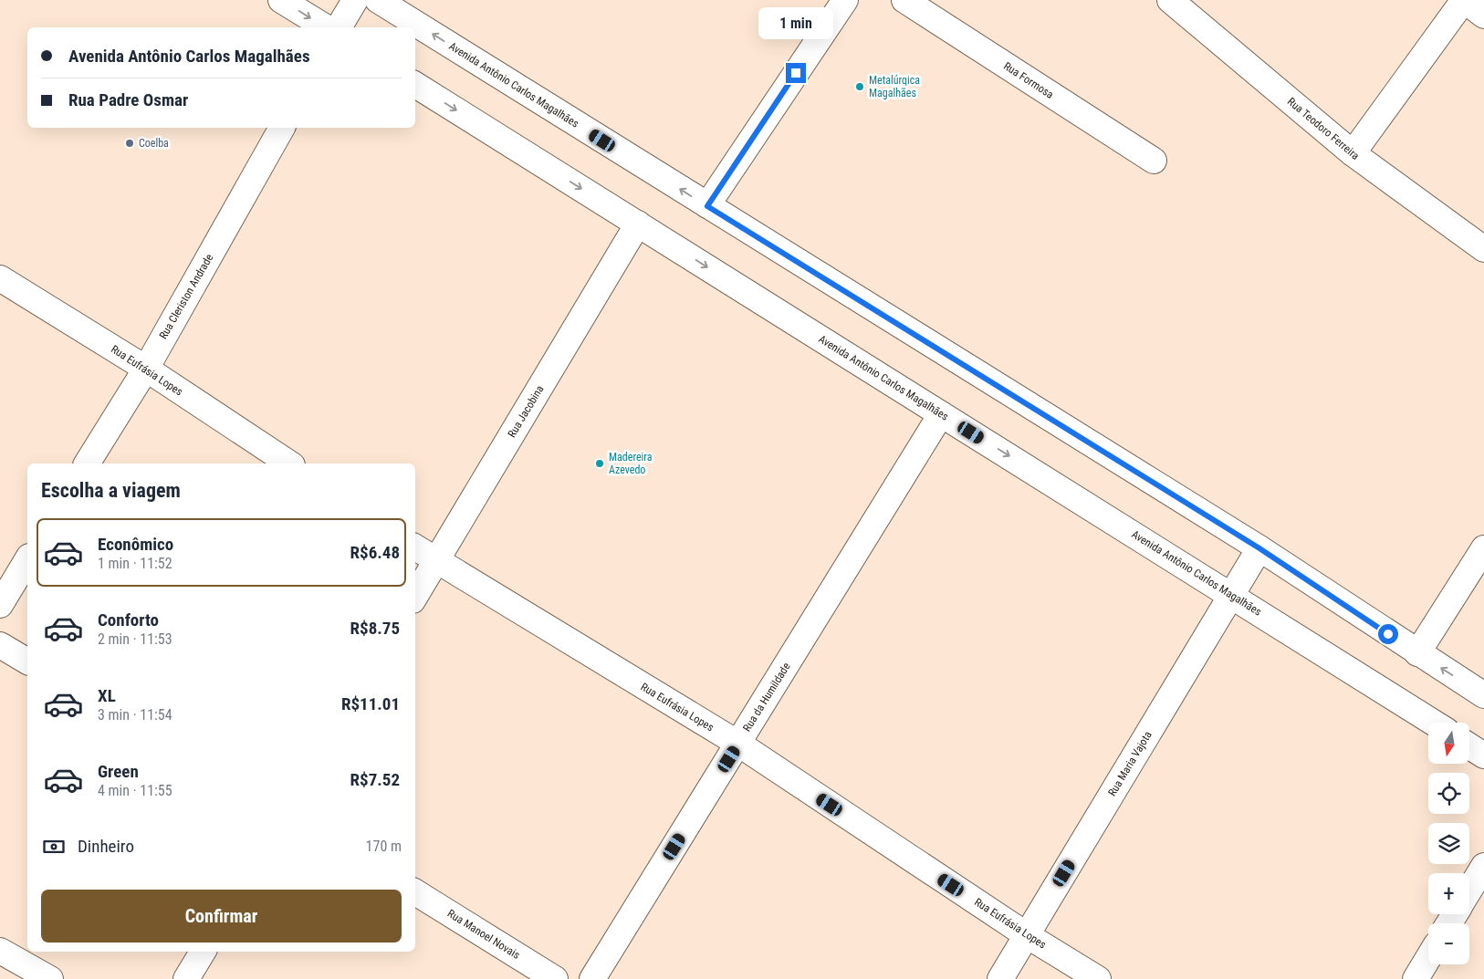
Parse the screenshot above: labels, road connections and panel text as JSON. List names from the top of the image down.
{
  "streets": {
    "street": [
      "Rua Formosa",
      "Avenida Antônio Carlos Magalhães",
      "Rua Teodoro Ferreira",
      "Rua Cleriston Andrade",
      "Rua Eufrásia Lopes",
      "Rua Jacobina",
      "Rua da Humildade",
      "Rua Maria Vajota",
      "Rua Manoel Novais"
    ]
  },
  "crossings": [
    ["Avenida Antônio Carlos Magalhães", "Rua Jacobina"],
    ["Avenida Antônio Carlos Magalhães", "Rua da Humildade"],
    ["Avenida Antônio Carlos Magalhães", "Rua Maria Vajota"],
    ["Rua Cleriston Andrade", "Rua Eufrásia Lopes"],
    ["Rua Eufrásia Lopes", "Rua Jacobina"],
    ["Rua Eufrásia Lopes", "Rua da Humildade"],
    ["Rua Eufrásia Lopes", "Rua Maria Vajota"]
  ],
  "places": ["Metalúrgica Magalhães", "Coelba", "Madereira Azevedo"],
  "north": "bottom",
  "page": {
    "bubble": "1 min",
    "banner": ["Avenida Antônio Carlos Magalhães", "Rua Padre Osmar"],
    "heading": "Escolha a viagem",
    "list": [
      {
        "name": "Econômico",
        "note": "1 min · 11:52",
        "value": "R$6.48"
      },
      {
        "name": "Conforto",
        "note": "2 min · 11:53",
        "value": "R$8.75"
      },
      {
        "name": "XL",
        "note": "3 min · 11:54",
        "value": "R$11.01"
      },
      {
        "name": "Green",
        "note": "4 min · 11:55",
        "value": "R$7.52"
      }
    ],
    "map_buttons": ["+", "−"],
    "pay": ["Dinheiro", "170 m"],
    "buttons": "Confirmar"
  }
}
